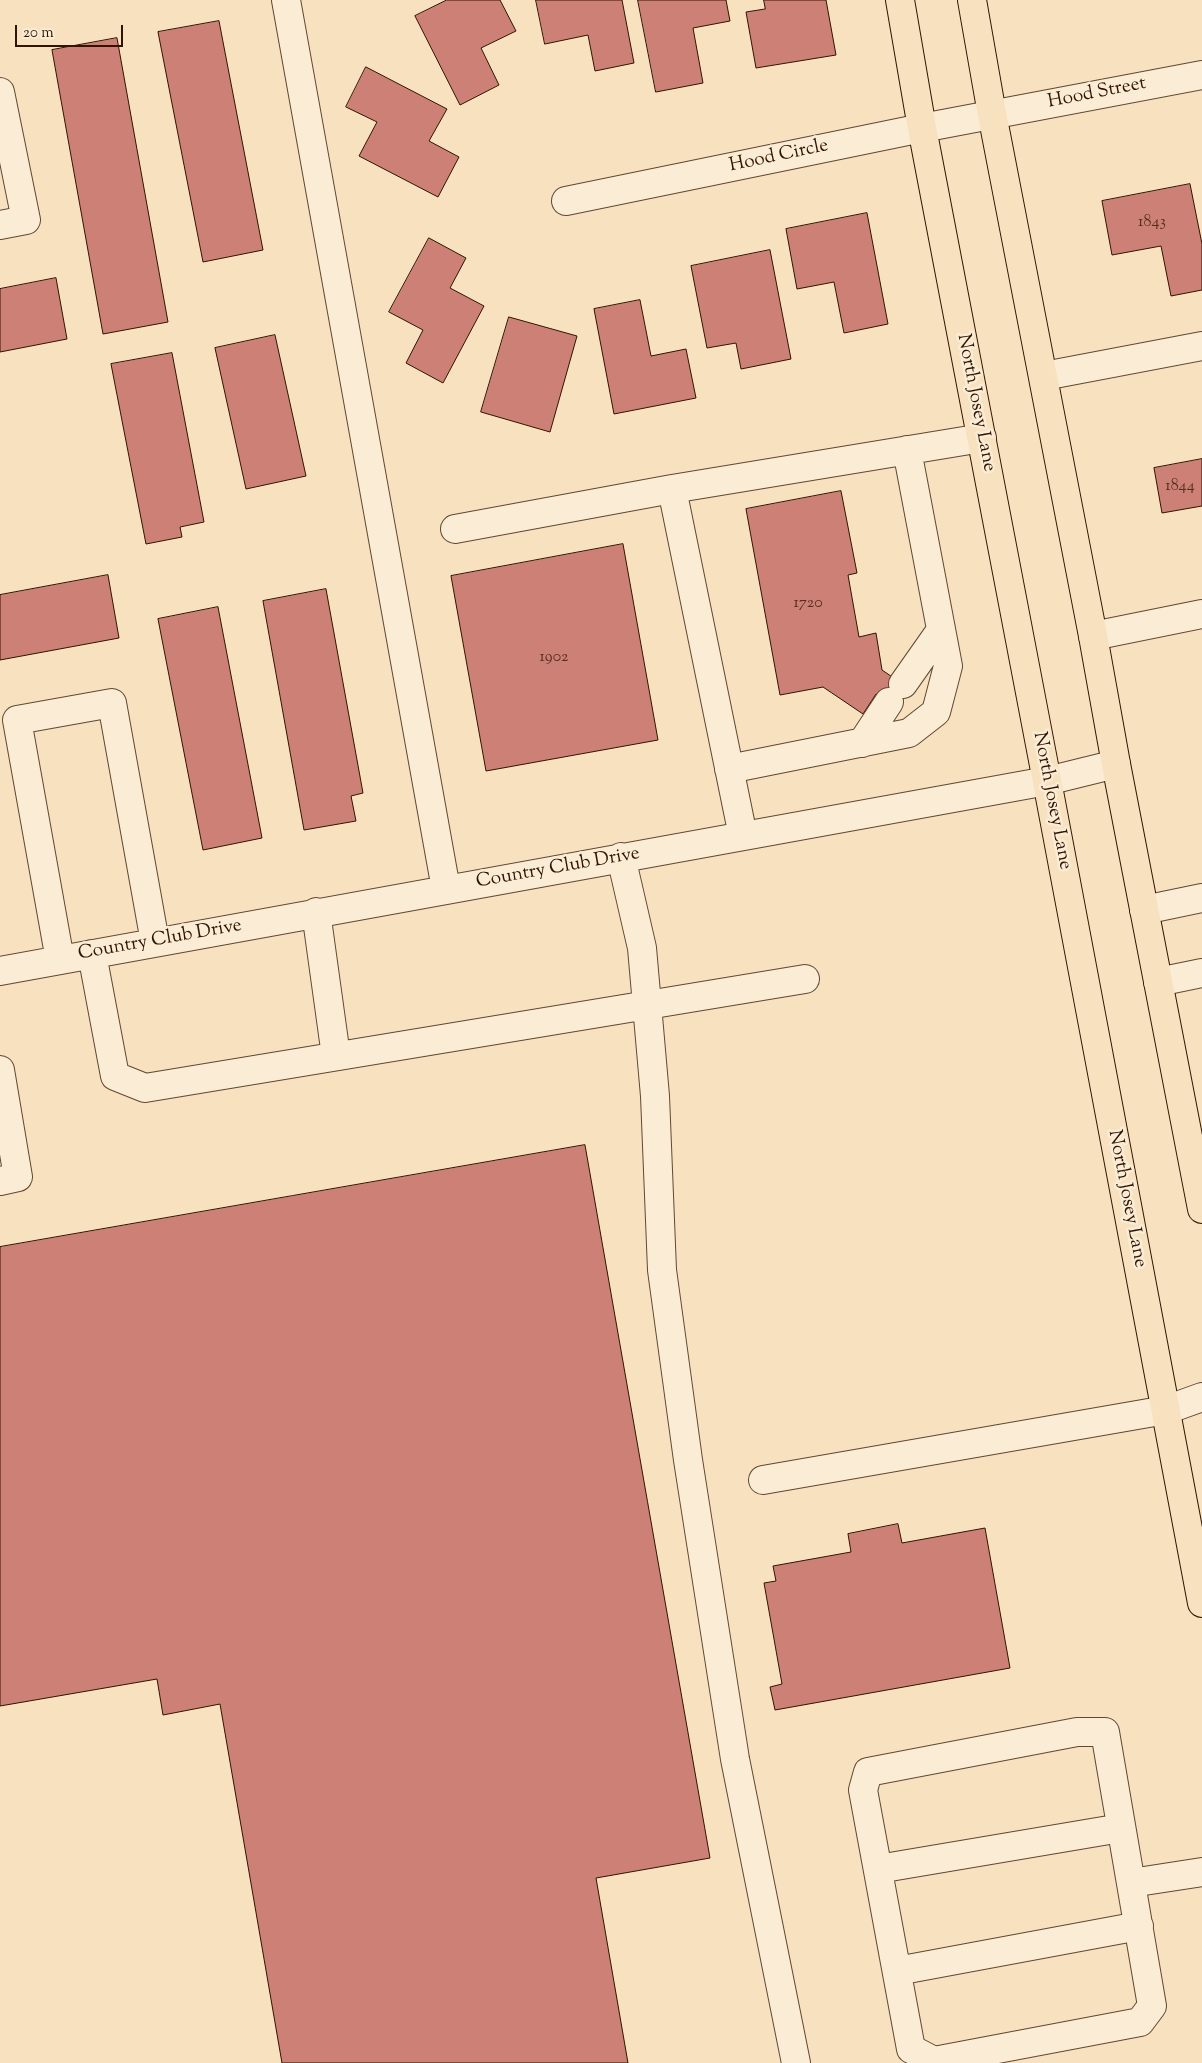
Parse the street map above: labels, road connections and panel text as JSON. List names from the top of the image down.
{
  "streets": {
    "main road": ["North Josey Lane"],
    "street": ["Hood Street", "Hood Circle", "Country Club Drive"]
  },
  "crossings": [
    ["Hood Street", "Hood Circle"],
    ["Hood Circle", "North Josey Lane"],
    ["North Josey Lane", "Country Club Drive"]
  ],
  "house_numbers": [
    "1843",
    "1844",
    "1720",
    "1902"
  ],
  "scale_bar": "20 m"
}
